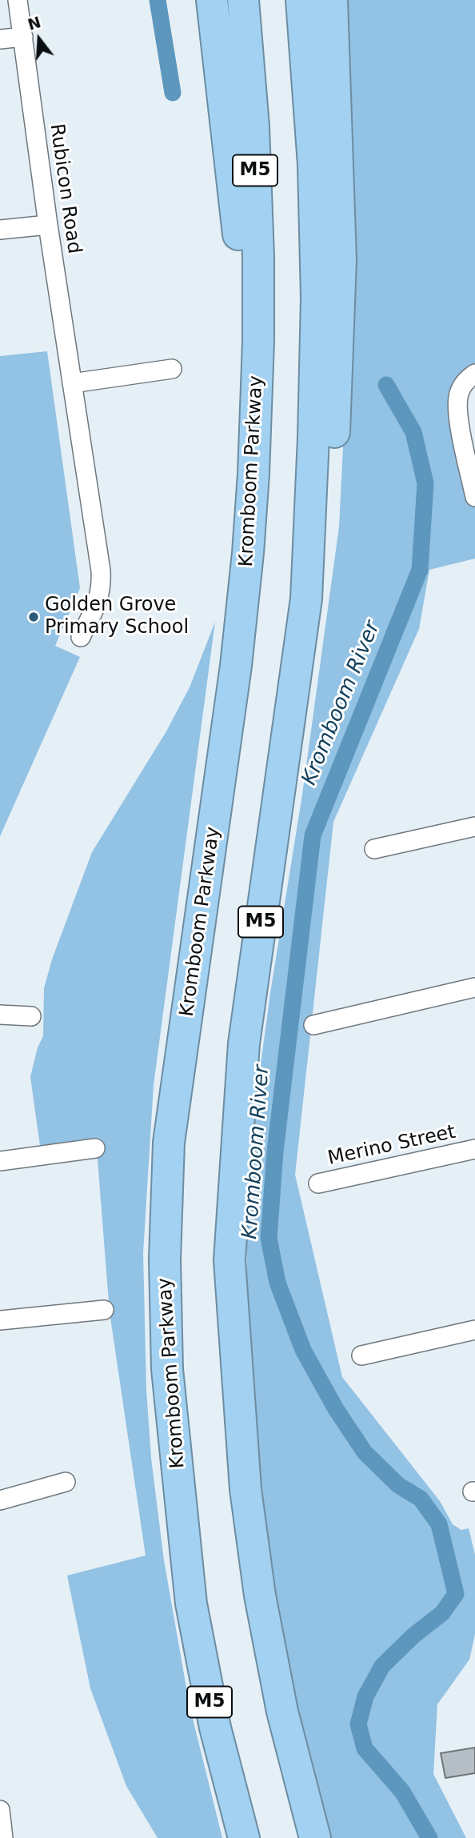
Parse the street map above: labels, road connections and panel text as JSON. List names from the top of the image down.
{
  "streets": {
    "highway": ["M5", "Kromboom Parkway"],
    "street": ["Rubicon Road", "Merino Street"]
  },
  "water": ["Kromboom River"],
  "places": ["Golden Grove Primary School"],
  "north": "top"
}
